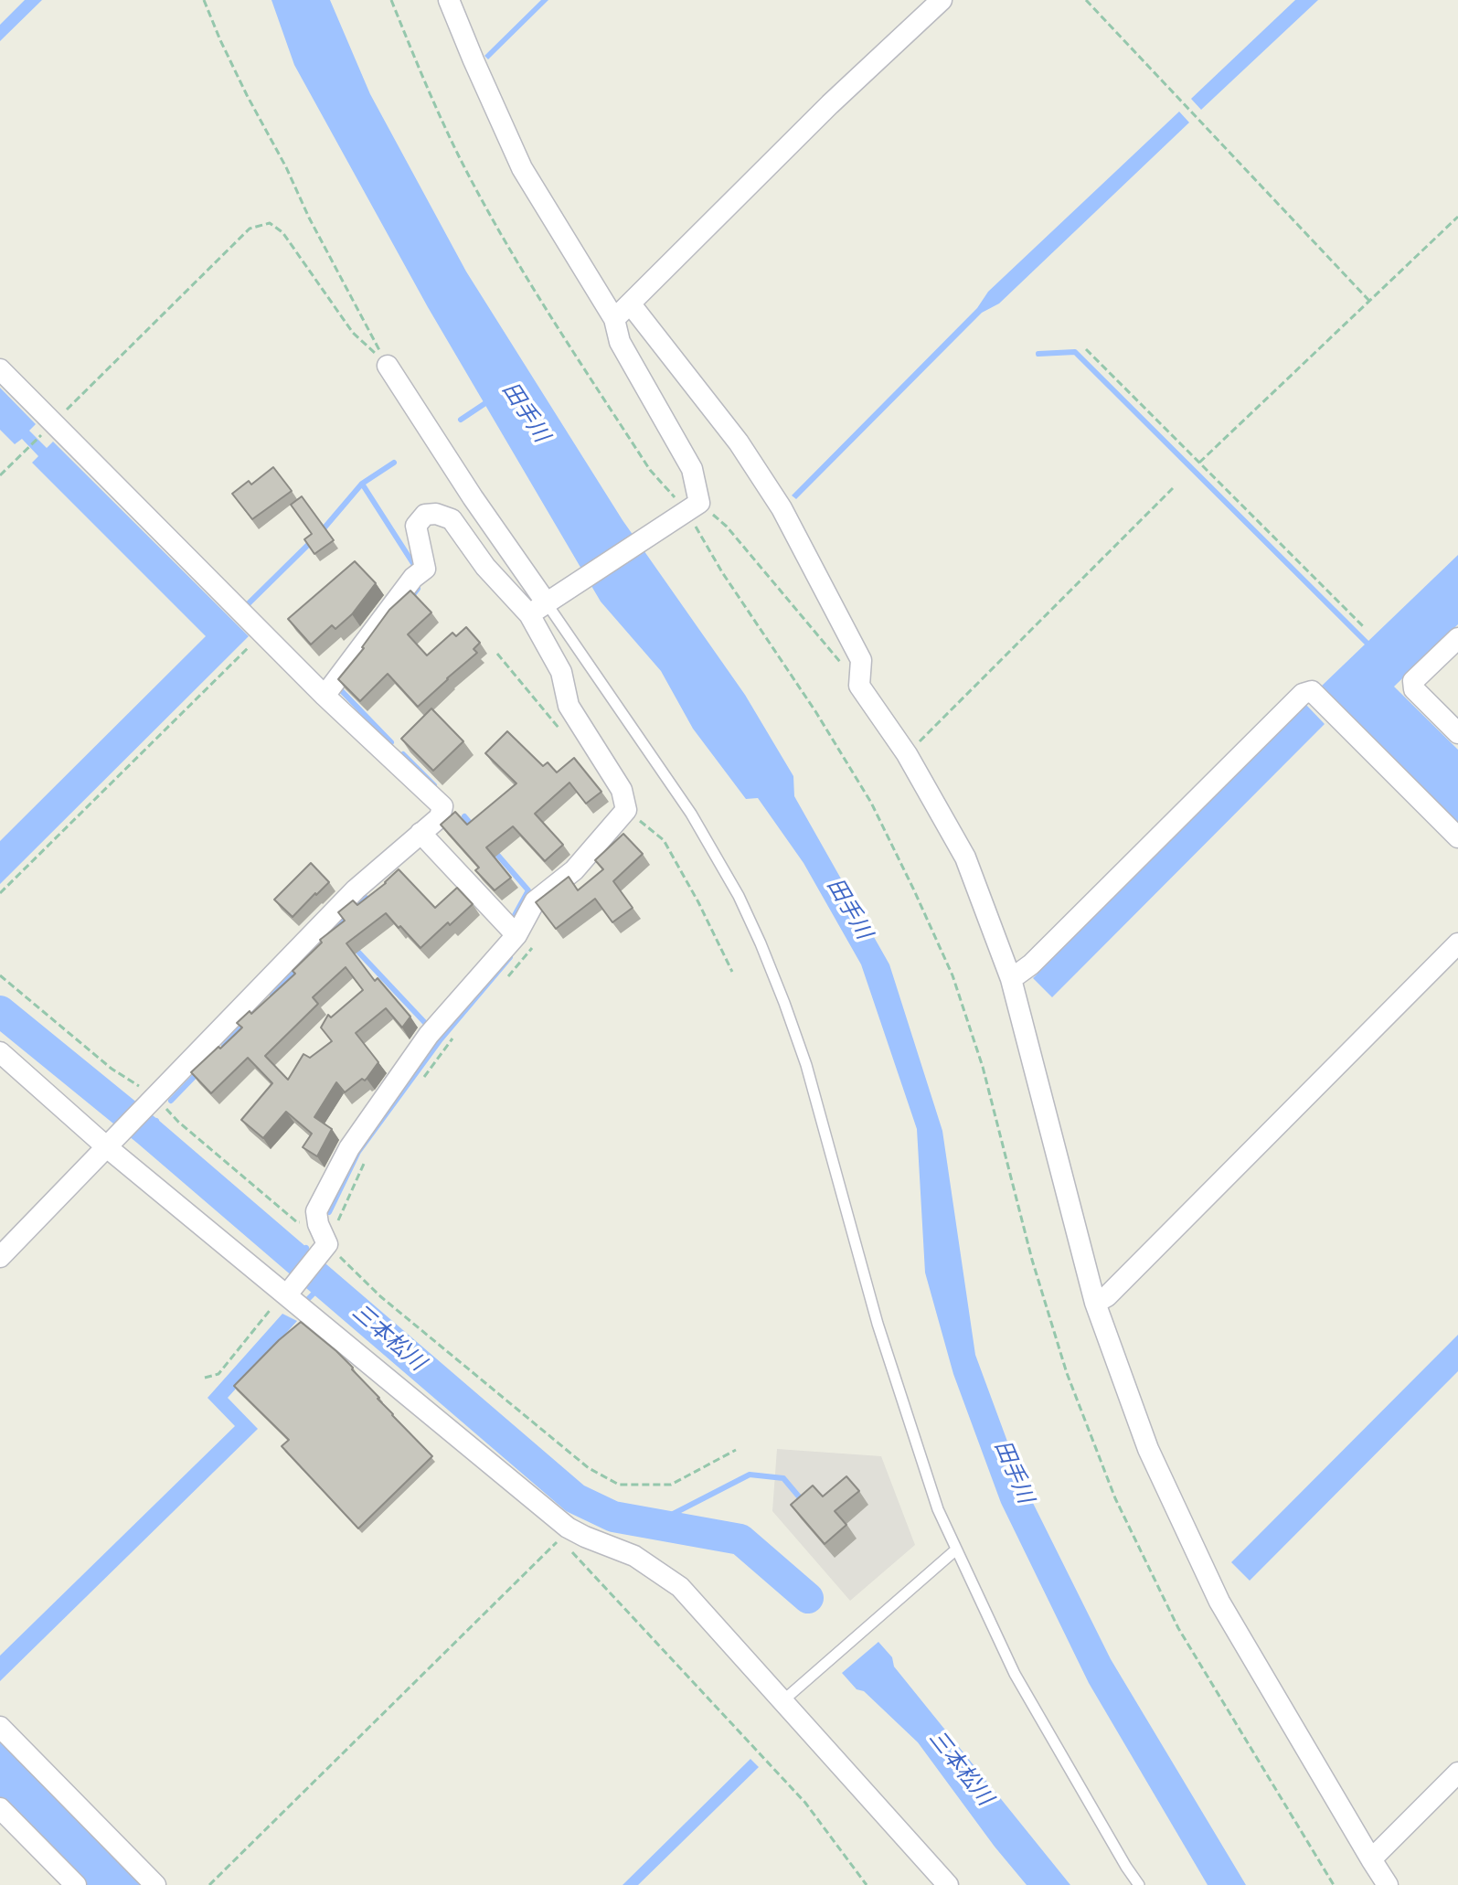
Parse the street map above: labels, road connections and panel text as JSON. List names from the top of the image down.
{
  "water": ["田手川", "三本松川"]
}
